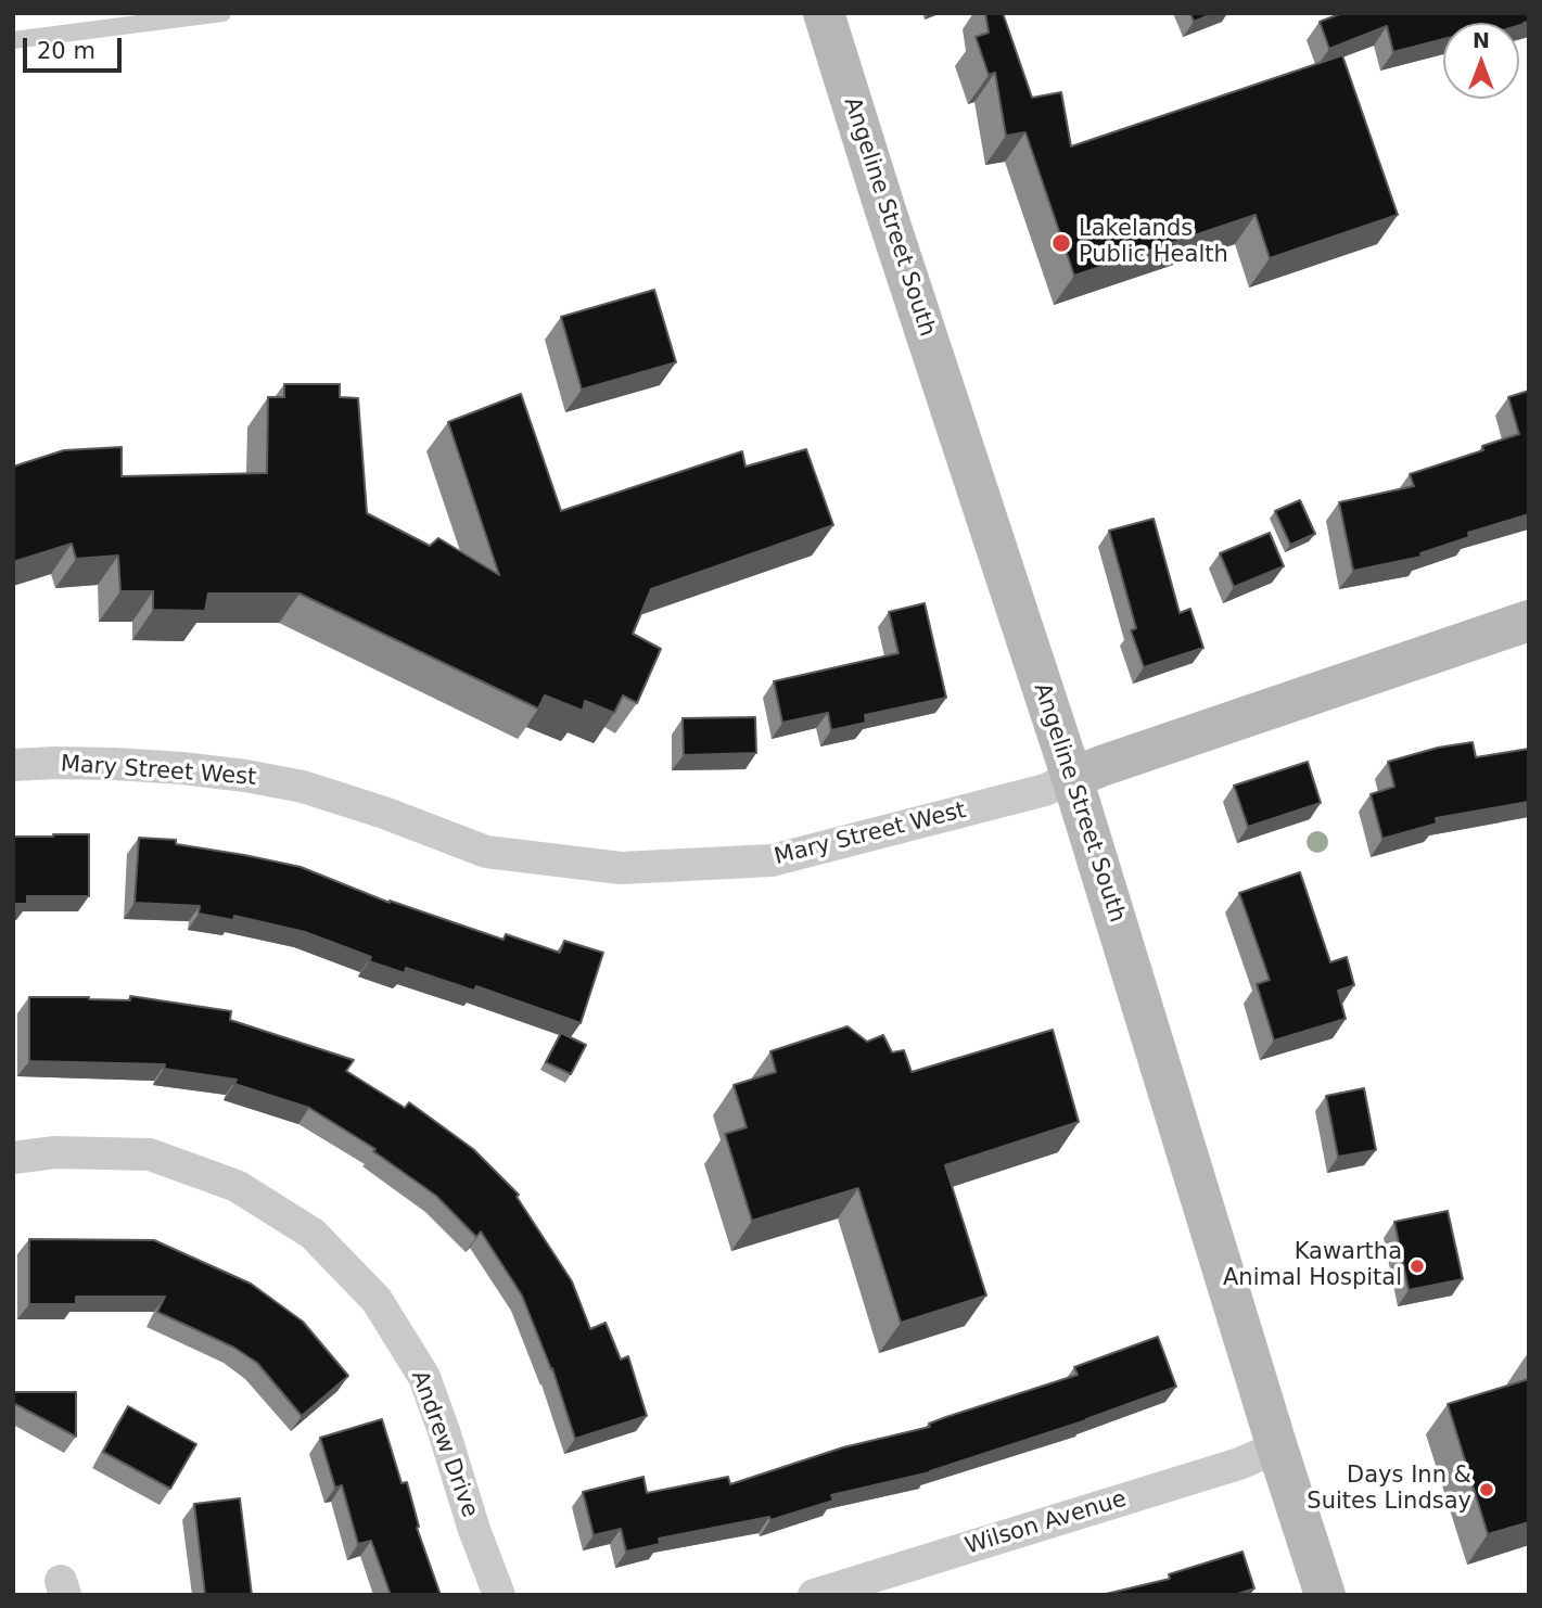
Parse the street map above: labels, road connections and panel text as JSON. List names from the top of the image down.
{
  "streets": {
    "main road": ["Angeline Street South", "Mary Street West"],
    "street": ["Andrew Drive", "Wilson Avenue"]
  },
  "crossings": [
    ["Angeline Street South", "Mary Street West"],
    ["Angeline Street South", "Wilson Avenue"]
  ],
  "places": ["Lakelands Public Health", "Kawartha Animal Hospital", "Days Inn & Suites Lindsay"],
  "scale_bar": "20 m",
  "north": "top"
}
